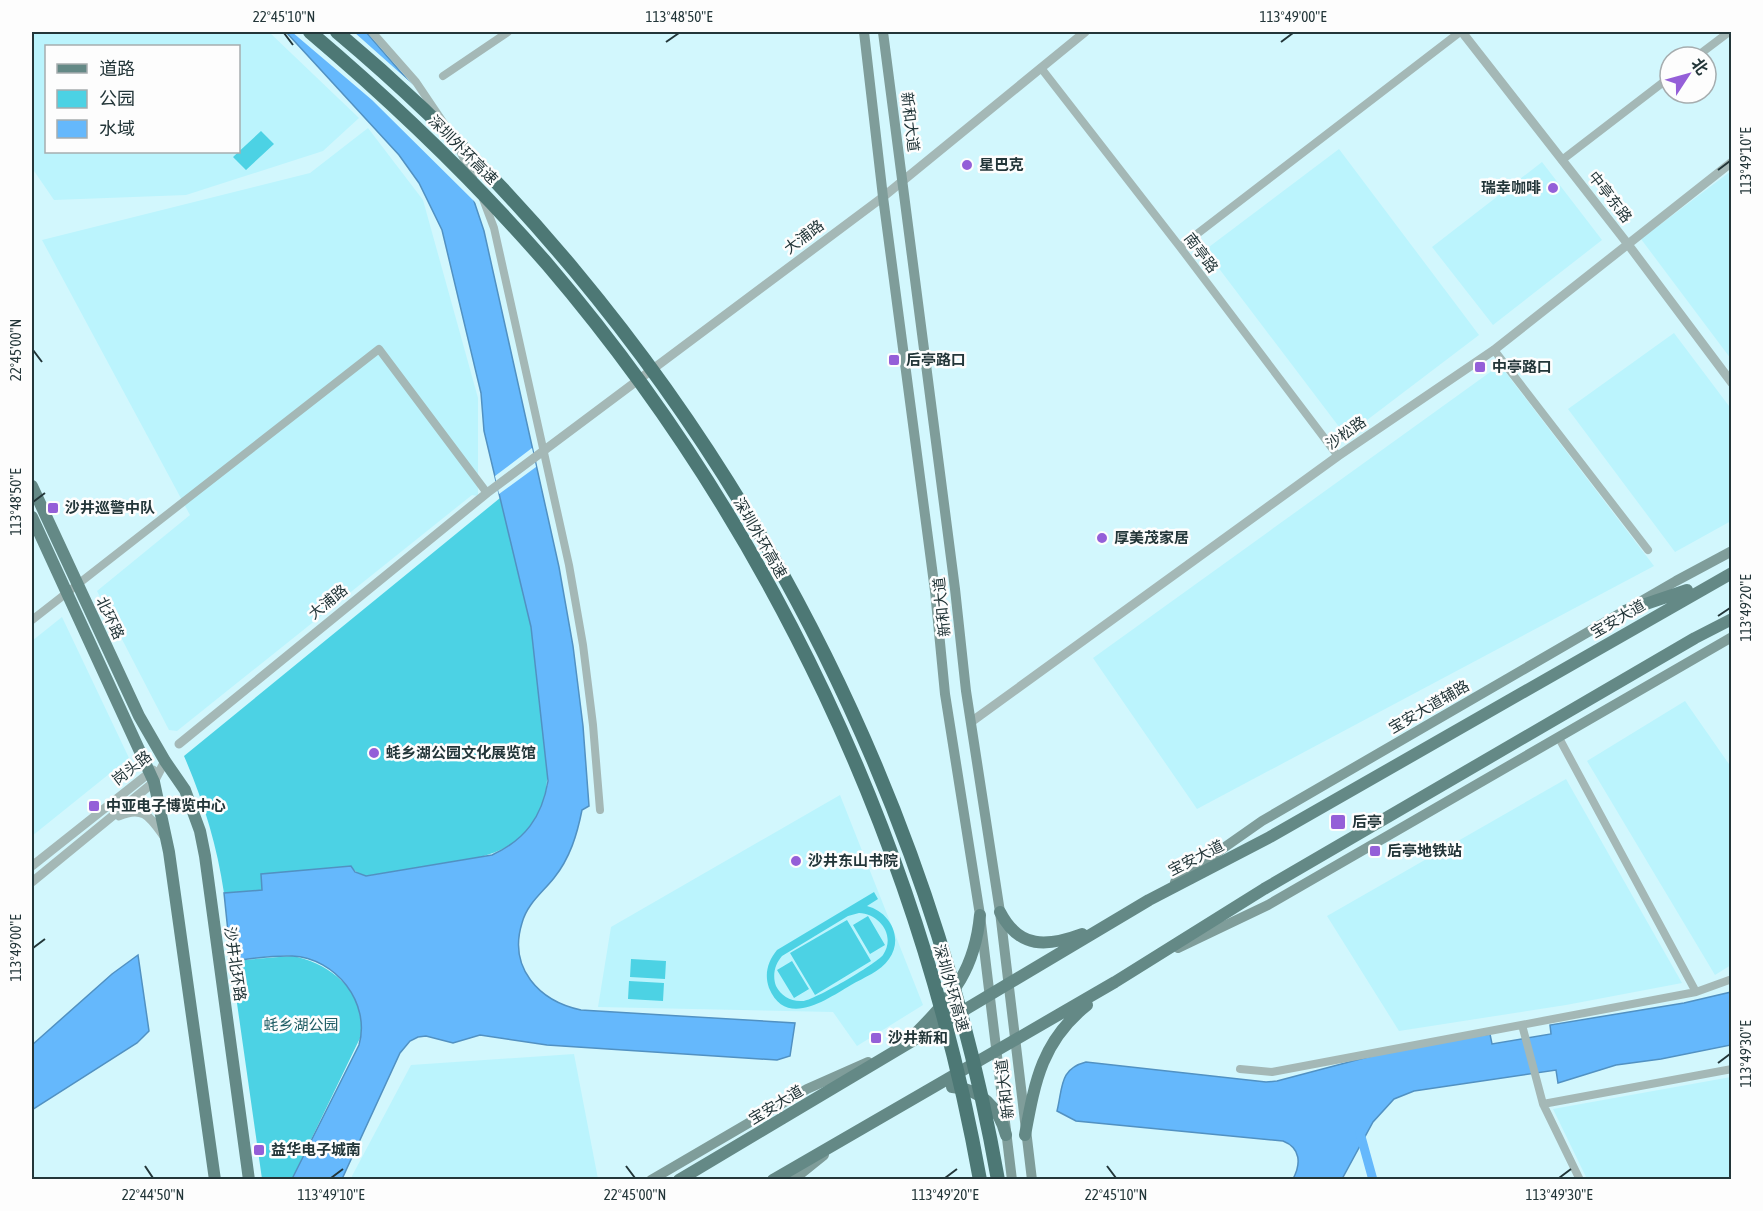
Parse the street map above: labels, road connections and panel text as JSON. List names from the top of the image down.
{
  "streets": {
    "highway": ["深圳外环高速"],
    "main road": [
      "新和大道",
      "北环路",
      "宝安大道",
      "宝安大道辅路",
      "沙井北环路"
    ],
    "street": [
      "中亭东路",
      "大浦路",
      "南亭路",
      "沙松路",
      "岗头路"
    ]
  },
  "crossings": [
    ["新和大道", "大浦路"],
    ["新和大道", "沙松路"],
    ["新和大道", "宝安大道"],
    ["中亭东路", "沙松路"],
    ["大浦路", "南亭路"],
    ["南亭路", "沙松路"],
    ["北环路", "岗头路"],
    ["北环路", "沙井北环路"],
    ["宝安大道", "宝安大道辅路"],
    ["岗头路", "沙井北环路"]
  ],
  "parks": ["蚝乡湖公园"],
  "places": {
    "other": [
      "星巴克",
      "瑞幸咖啡",
      "厚美茂家居",
      "蚝乡湖公园文化展览馆",
      "沙井东山书院"
    ],
    "transit": [
      "后亭路口",
      "中亭路口",
      "沙井巡警中队",
      "中亚电子博览中心",
      "后亭",
      "后亭地铁站",
      "沙井新和",
      "益华电子城南"
    ]
  },
  "legend": ["道路", "公园", "水域"],
  "north": "top right",
  "coordinates": [
    "22°45'10\"N",
    "113°48'50\"E",
    "113°49'00\"E",
    "113°49'10\"E",
    "22°45'00\"N",
    "113°49'20\"E",
    "113°49'30\"E",
    "22°44'50\"N"
  ]
}
